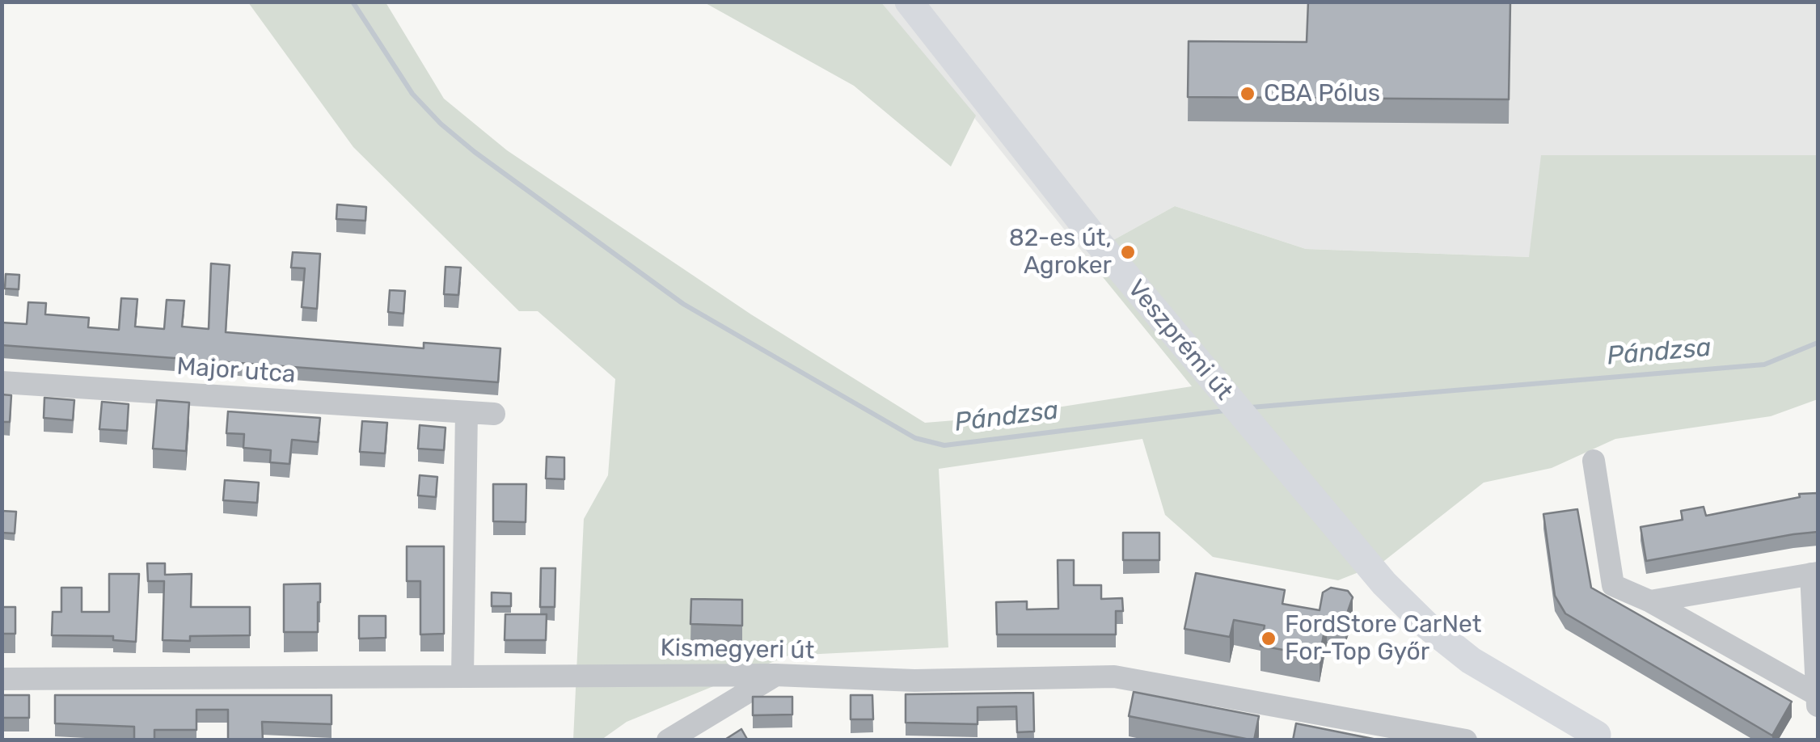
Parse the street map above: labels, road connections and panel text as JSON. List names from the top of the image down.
{
  "streets": {
    "main road": ["Veszprémi út"],
    "street": ["Major utca", "Kismegyeri út"]
  },
  "water": ["Pándzsa"],
  "places": ["CBA Pólus", "82-es út, Agroker", "FordStore CarNet For-Top Győr"]
}
